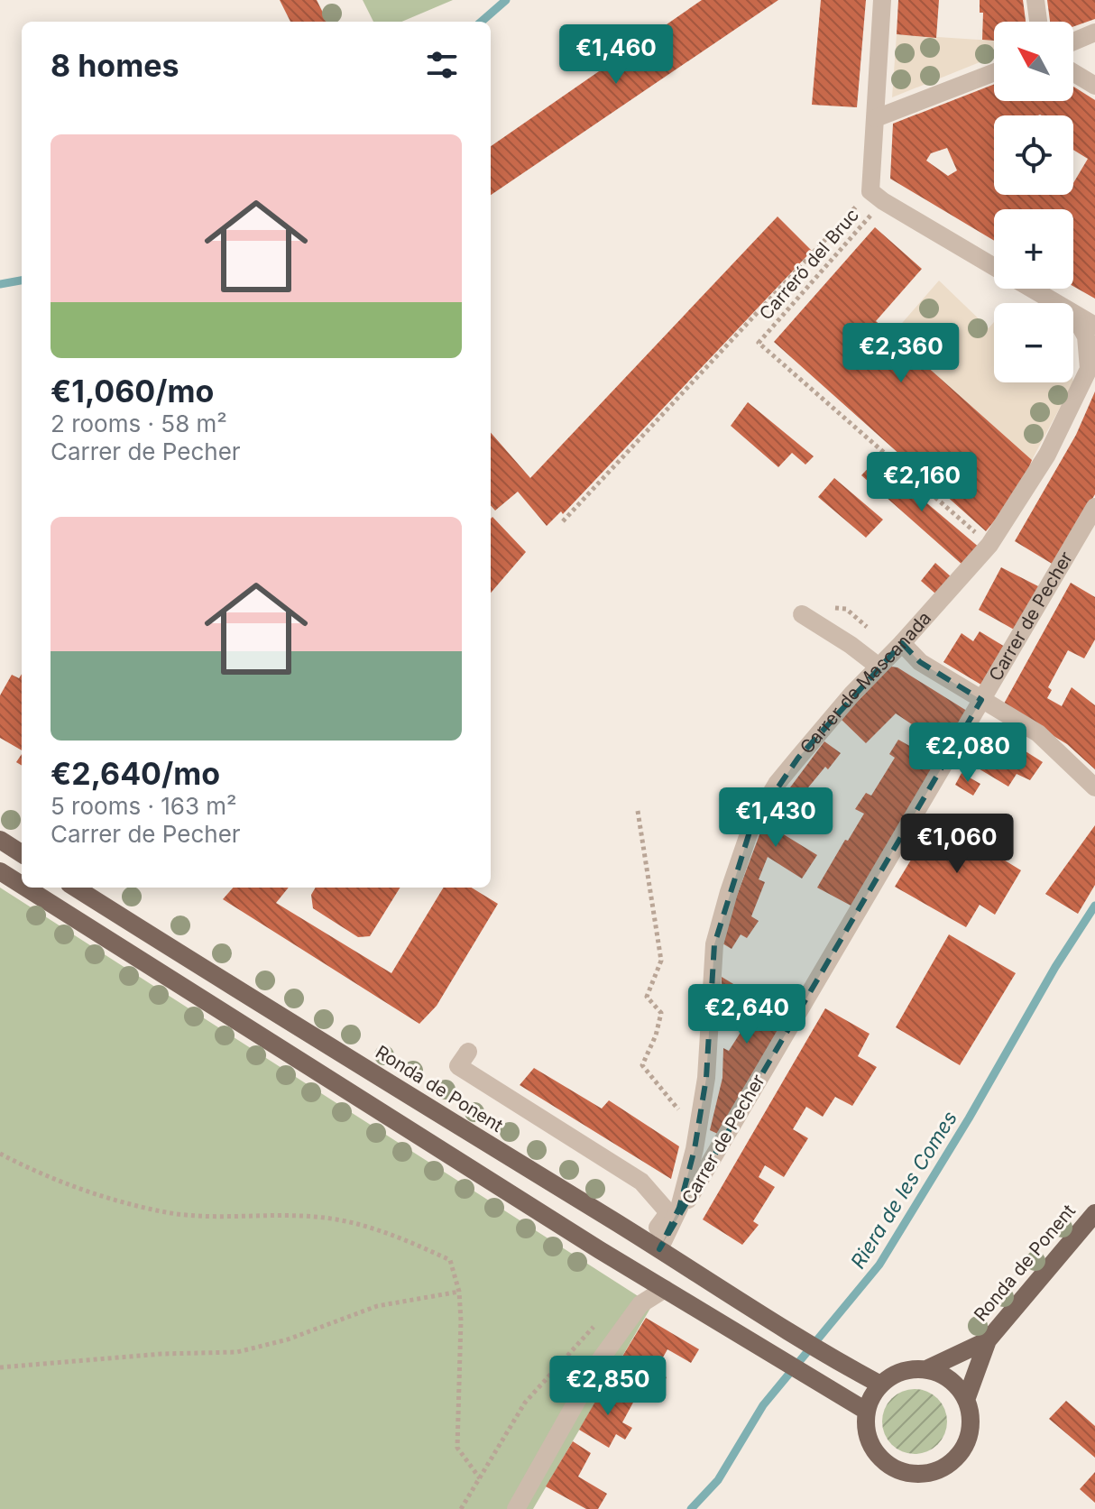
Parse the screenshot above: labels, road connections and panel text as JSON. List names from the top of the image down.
{
  "streets": {
    "main road": ["Ronda de Ponent"],
    "street": ["Carrer de Pecher", "Carrer de Mascanada"],
    "path": ["Carreró del Bruc"]
  },
  "crossings": [
    ["Carreró del Bruc", "Carrer de Mascanada"],
    ["Carrer de Pecher", "Carrer de Mascanada"],
    ["Carrer de Pecher", "Ronda de Ponent"],
    ["Carrer de Mascanada", "Ronda de Ponent"]
  ],
  "water": ["Riera de les Comes"],
  "north": "top left",
  "page": {
    "map_buttons": ["+", "−"],
    "heading": "8 homes",
    "price": [
      "€1,460",
      "€2,360",
      "€2,160",
      "€2,080",
      "€1,430",
      "€1,060",
      "€2,640",
      "€2,850"
    ],
    "list": [
      {
        "name": "€1,060/mo",
        "note": "2 rooms · 58 m² · Carrer de Pecher"
      },
      {
        "name": "€2,640/mo",
        "note": "5 rooms · 163 m² · Carrer de Pecher"
      }
    ]
  }
}
